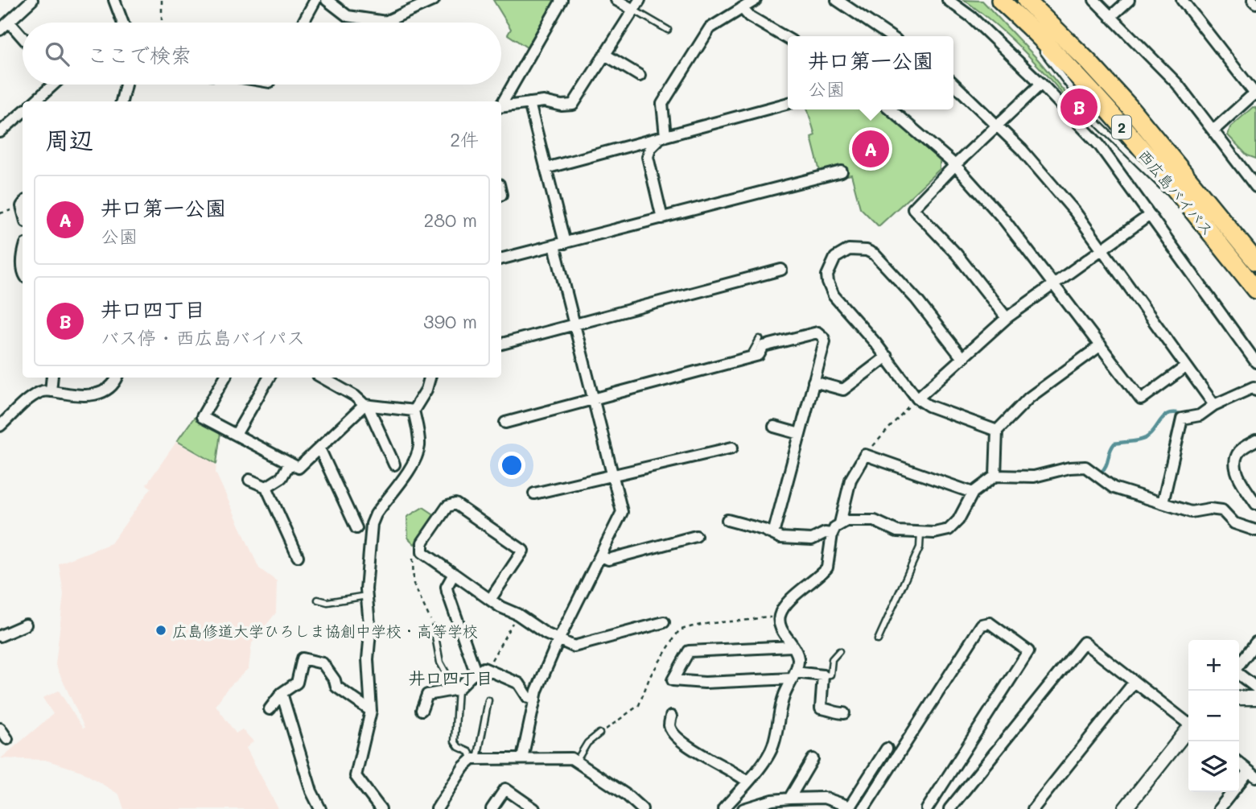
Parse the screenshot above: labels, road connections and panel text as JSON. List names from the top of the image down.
{
  "streets": {
    "highway": ["2", "西広島バイパス"]
  },
  "districts": ["井口四丁目"],
  "places": ["広島修道大学ひろしま協創中学校・高等学校"],
  "page": {
    "search": "ここで検索",
    "popup": ["井口第一公園", "公園"],
    "pins": ["B", "A"],
    "heading": ["周辺", "2件"],
    "list": [
      {
        "mark": "A",
        "name": "井口第一公園",
        "note": "公園",
        "value": "280 m"
      },
      {
        "mark": "B",
        "name": "井口四丁目",
        "note": "バス停 · 西広島バイパス",
        "value": "390 m"
      }
    ],
    "map_buttons": ["+", "−"]
  }
}
